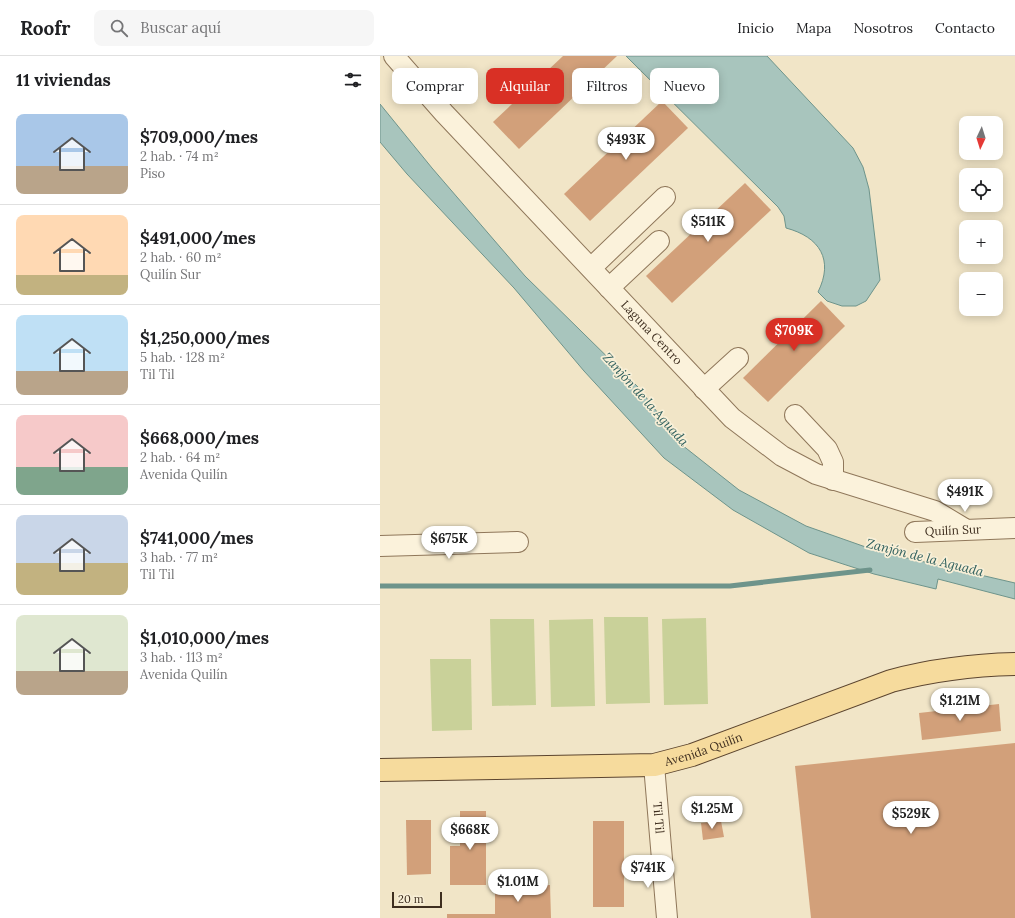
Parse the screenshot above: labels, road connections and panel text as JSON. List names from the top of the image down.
{
  "streets": {
    "main road": ["Avenida Quilín"],
    "street": ["Laguna Centro", "Quilín Sur", "Til Til"]
  },
  "crossings": [
    ["Laguna Centro", "Quilín Sur"],
    ["Avenida Quilín", "Til Til"]
  ],
  "water": ["Zanjón de la Aguada"],
  "scale_bar": "20 m",
  "north": "bottom",
  "page": {
    "header": "Roofr",
    "search": "Buscar aquí",
    "nav": [
      "Inicio",
      "Mapa",
      "Nosotros",
      "Contacto"
    ],
    "heading": "11 viviendas",
    "chip": [
      "Comprar",
      "Alquilar",
      "Filtros",
      "Nuevo"
    ],
    "list": [
      {
        "name": "$709,000/mes",
        "note": "2 hab. · 74 m² · Piso"
      },
      {
        "name": "$491,000/mes",
        "note": "2 hab. · 60 m² · Quilín Sur"
      },
      {
        "name": "$1,250,000/mes",
        "note": "5 hab. · 128 m² · Til Til"
      },
      {
        "name": "$668,000/mes",
        "note": "2 hab. · 64 m² · Avenida Quilín"
      },
      {
        "name": "$741,000/mes",
        "note": "3 hab. · 77 m² · Til Til"
      },
      {
        "name": "$1,010,000/mes",
        "note": "3 hab. · 113 m² · Avenida Quilín"
      }
    ],
    "map_buttons": ["+", "−"],
    "price": [
      "$493K",
      "$511K",
      "$709K",
      "$491K",
      "$675K",
      "$1.21M",
      "$1.25M",
      "$529K",
      "$668K",
      "$741K",
      "$1.01M"
    ],
    "scale": "20 m"
  }
}
